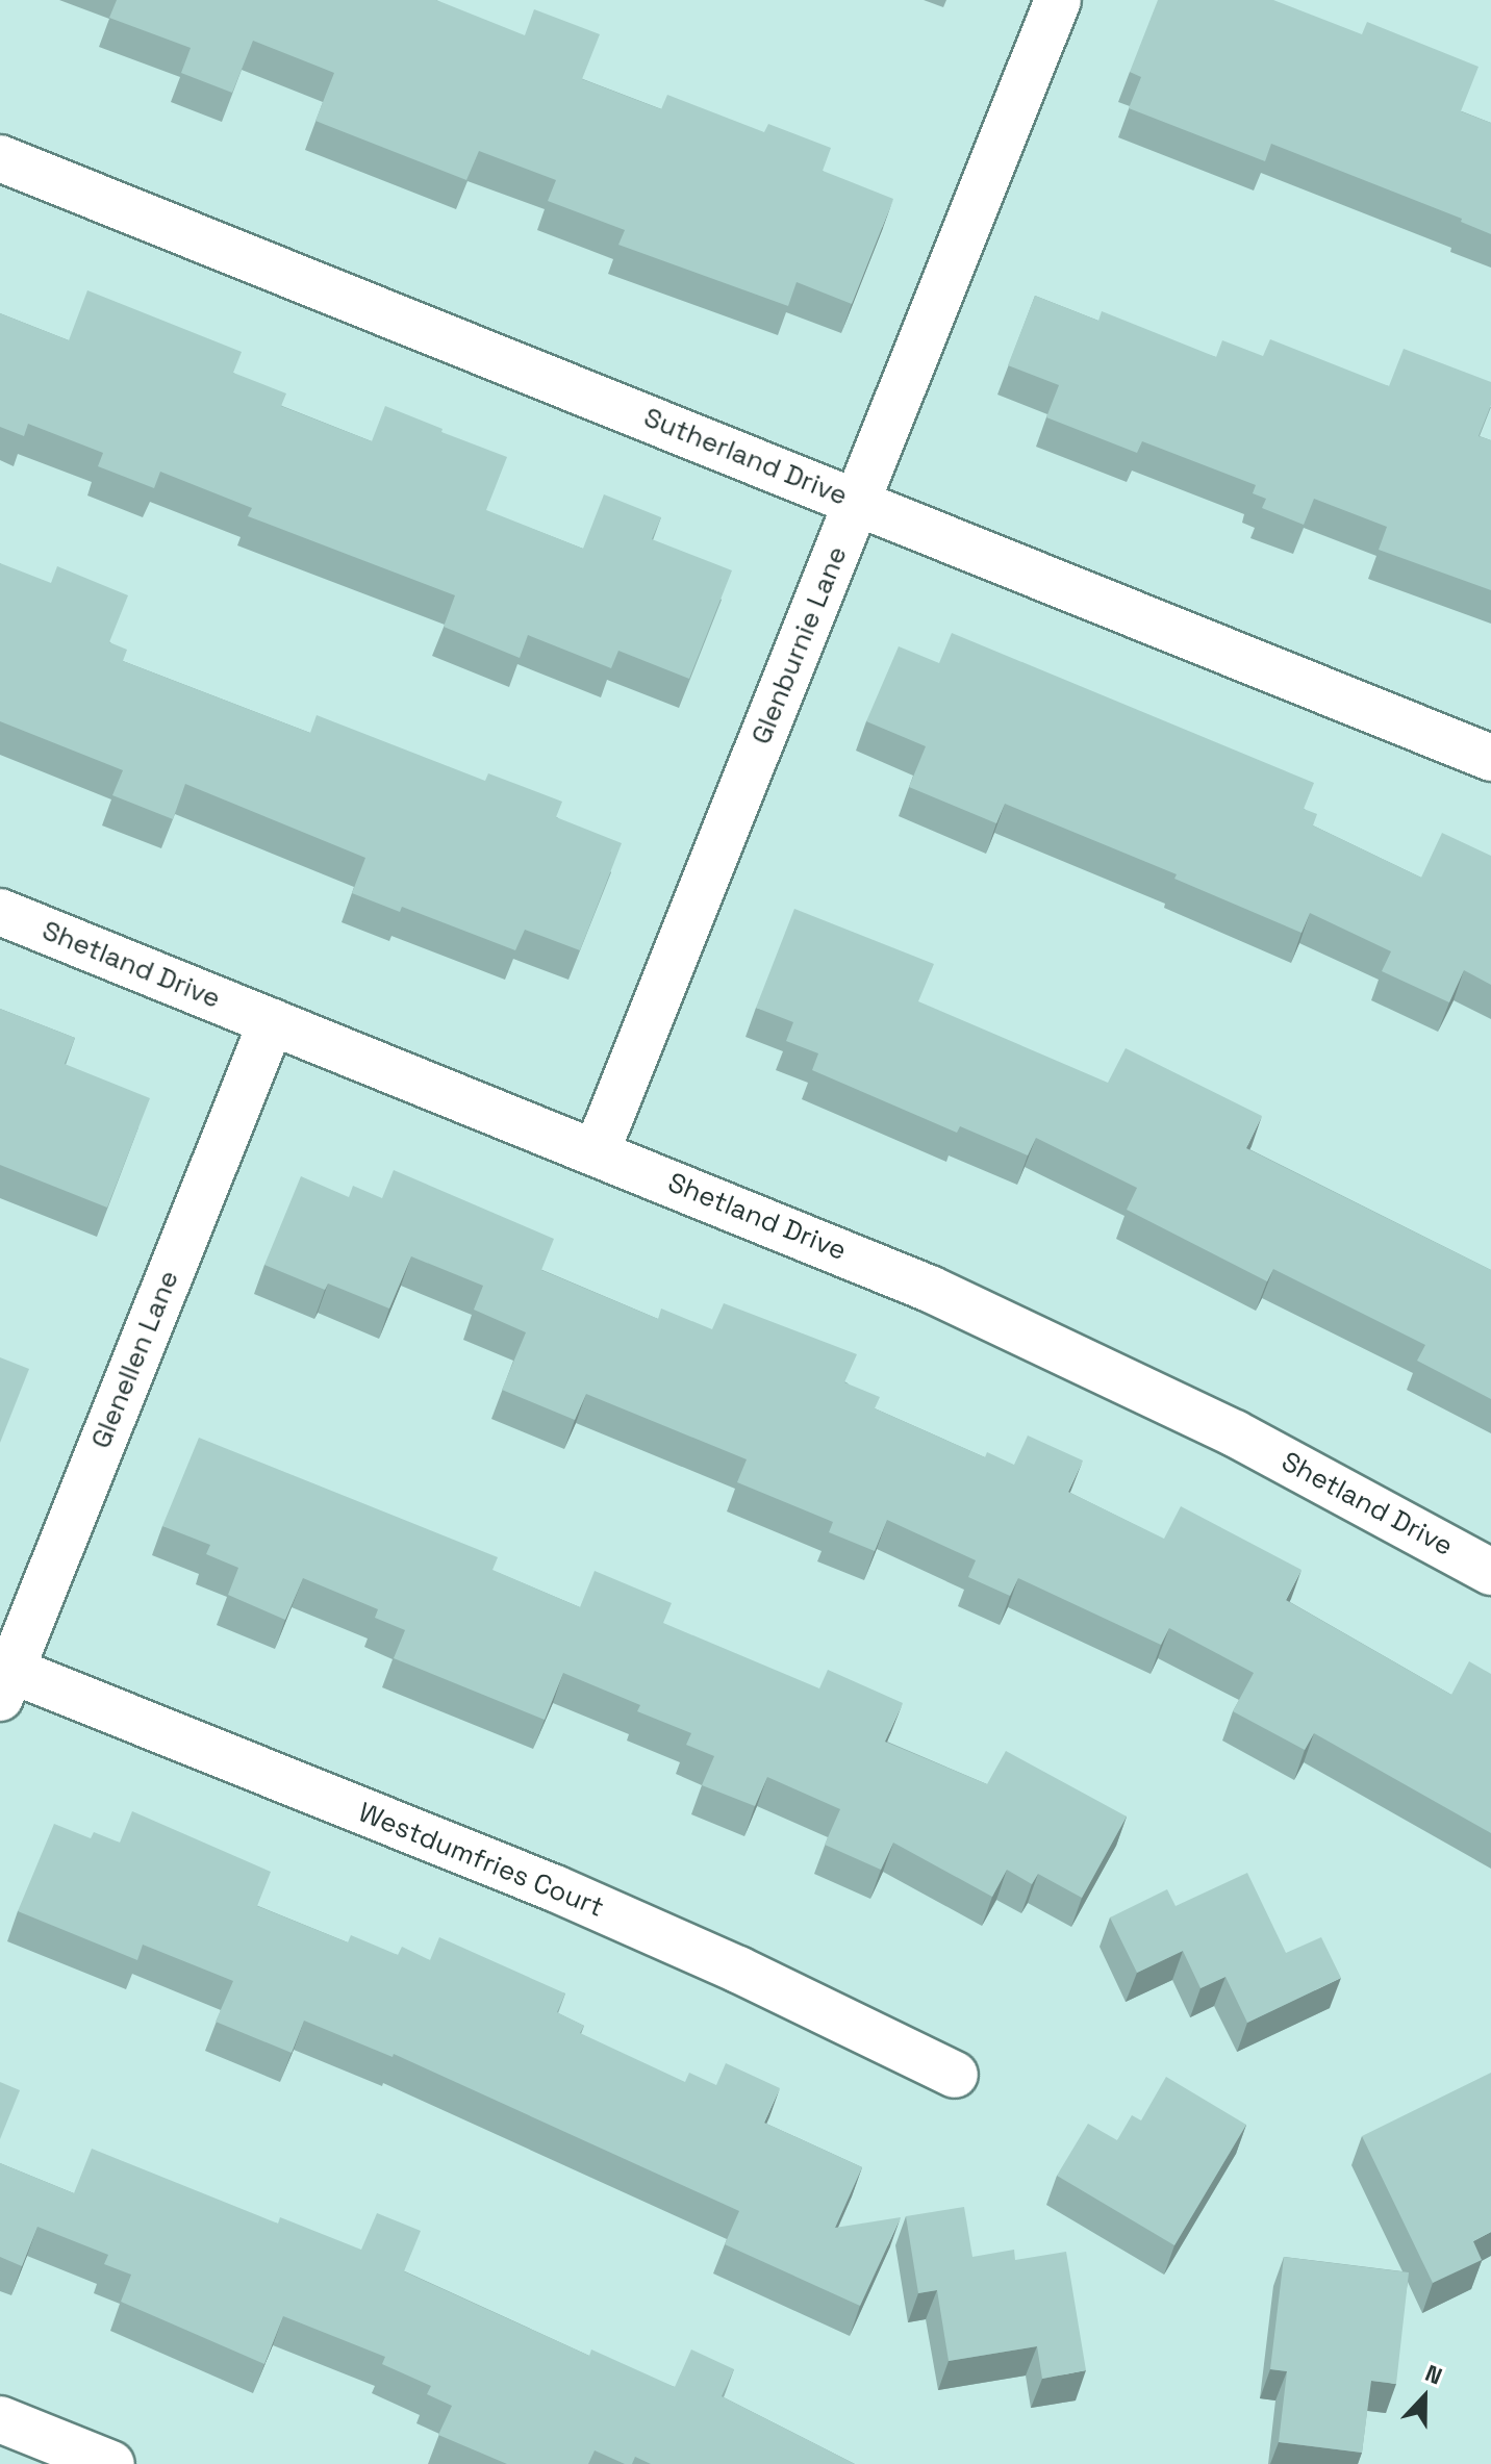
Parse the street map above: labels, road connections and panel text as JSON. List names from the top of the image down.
{
  "streets": {
    "street": [
      "Sutherland Drive",
      "Glenburnie Lane",
      "Shetland Drive",
      "Glenellen Lane",
      "Westdumfries Court"
    ]
  },
  "crossings": [
    ["Sutherland Drive", "Glenburnie Lane"],
    ["Glenburnie Lane", "Shetland Drive"],
    ["Shetland Drive", "Glenellen Lane"],
    ["Glenellen Lane", "Westdumfries Court"]
  ],
  "north": "top"
}
